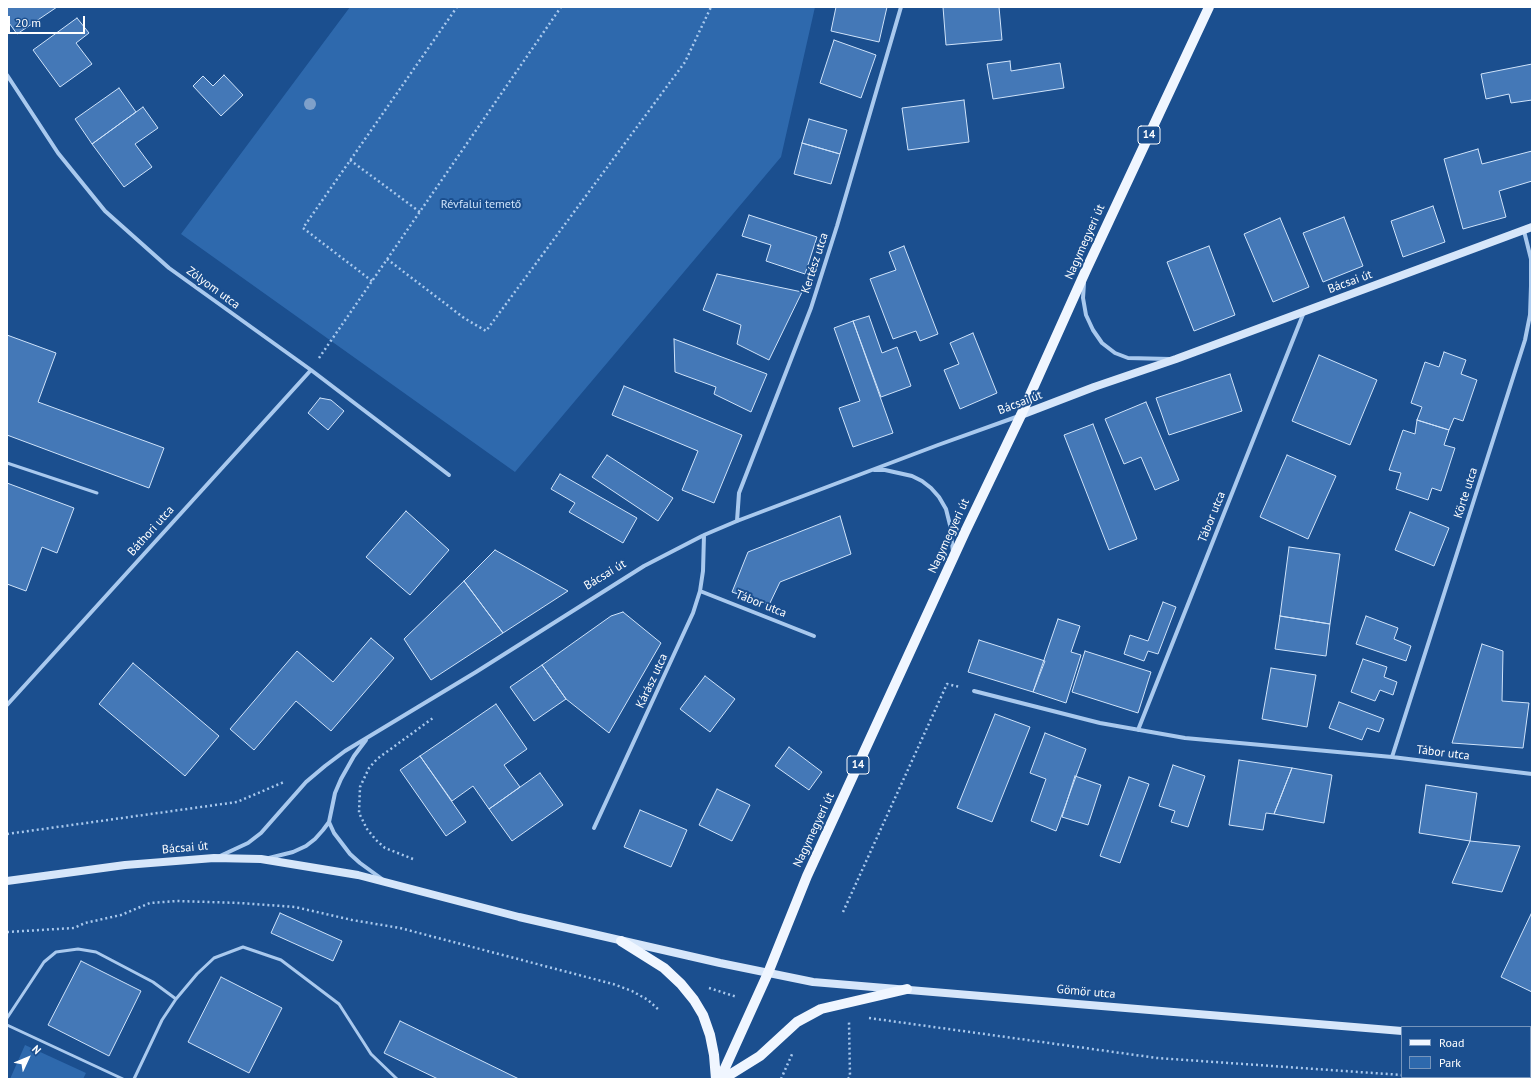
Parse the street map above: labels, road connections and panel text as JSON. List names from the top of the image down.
{
  "streets": {
    "main road": ["14", "Nagymegyeri út"],
    "street": [
      "Kertész utca",
      "Bácsai út",
      "Zólyom utca",
      "Körte utca",
      "Tábor utca",
      "Báthori utca",
      "Kárász utca",
      "Gömör utca"
    ]
  },
  "crossings": [
    ["Nagymegyeri út", "Bácsai út"],
    ["Nagymegyeri út", "Gömör utca"],
    ["Kertész utca", "Bácsai út"],
    ["Bácsai út", "Körte utca"],
    ["Bácsai út", "Tábor utca"],
    ["Bácsai út", "Kárász utca"],
    ["Bácsai út", "Gömör utca"],
    ["Zólyom utca", "Báthori utca"],
    ["Körte utca", "Tábor utca"],
    ["Tábor utca", "Kárász utca"]
  ],
  "parks": ["Révfalui temető"],
  "legend": ["Road", "Park"],
  "scale_bar": "20 m",
  "north": "top right"
}
